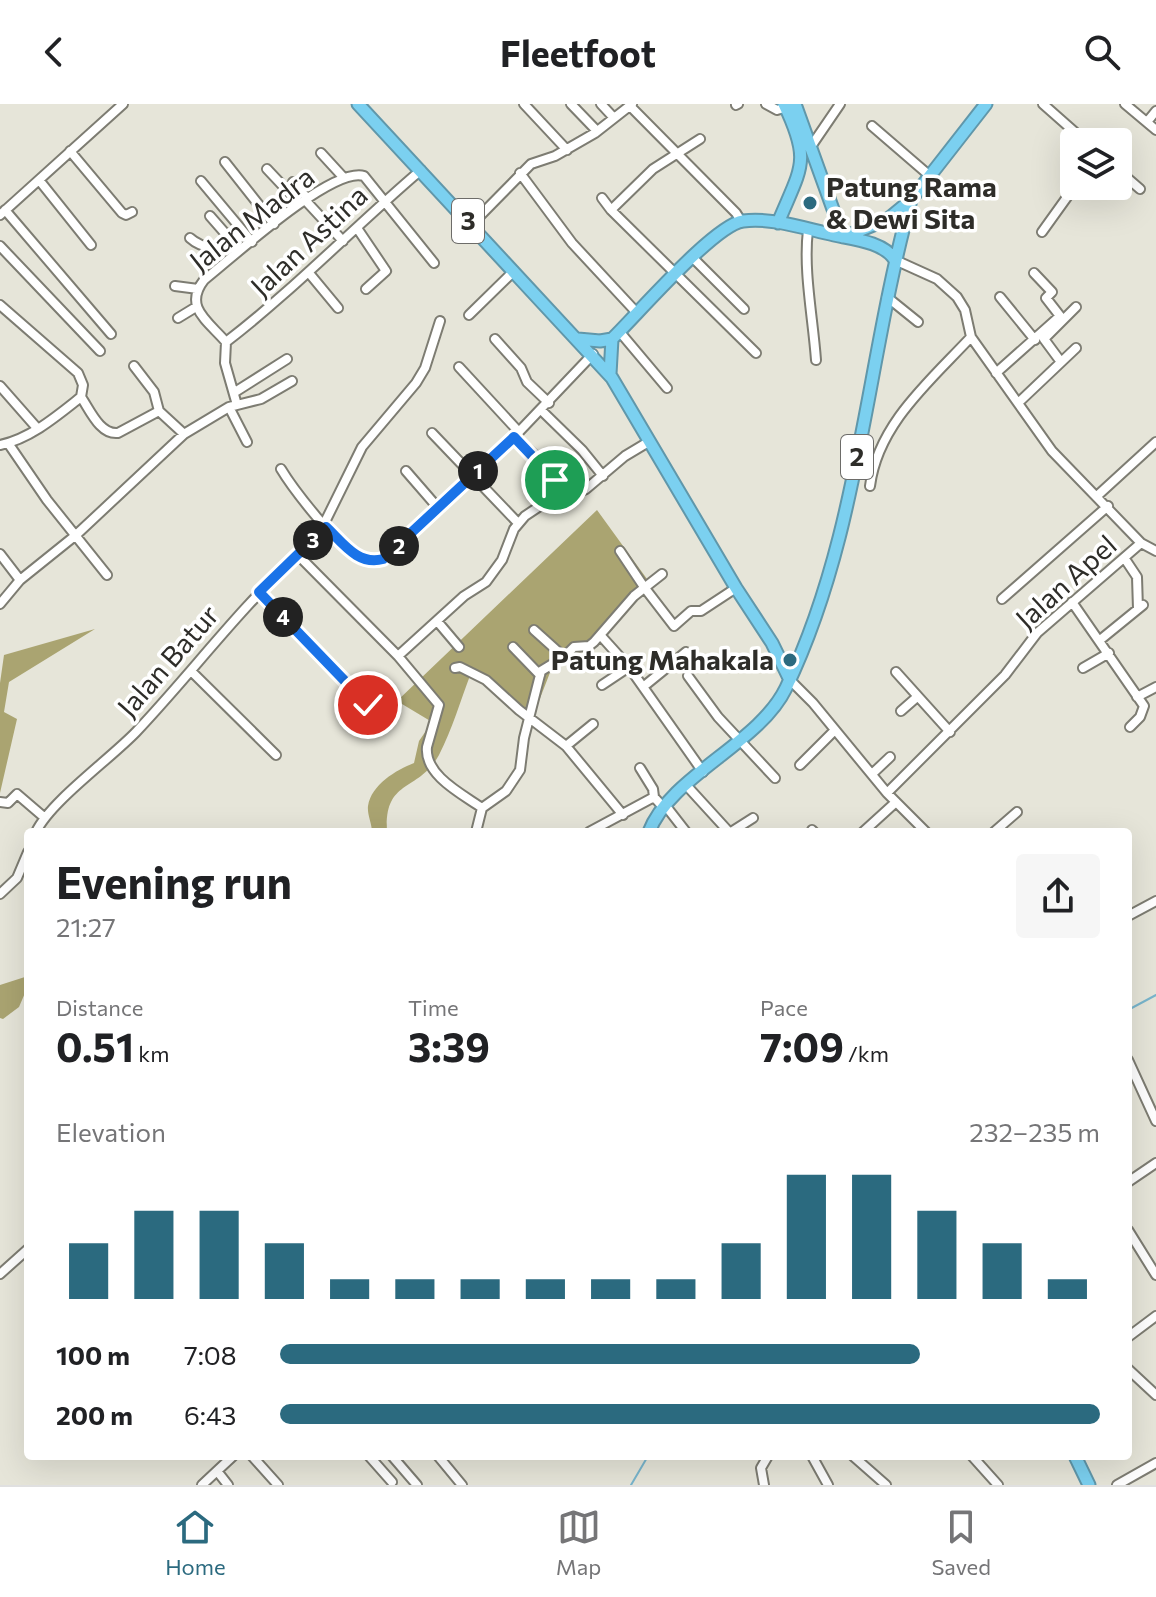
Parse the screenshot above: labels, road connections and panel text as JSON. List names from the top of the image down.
{
  "streets": {
    "highway": ["3", "2"],
    "street": [
      "Jalan Madra",
      "Jalan Astina",
      "Jalan Apel",
      "Jalan Batur"
    ]
  },
  "crossings": [
    ["Jalan Madra", "Jalan Astina"],
    ["3", "Jalan Astina"],
    ["2", "Jalan Apel"]
  ],
  "places": ["Patung Rama & Dewi Sita", "Patung Mahakala"],
  "page": {
    "header": "Fleetfoot",
    "pins": [
      "1",
      "3",
      "2",
      "4"
    ],
    "heading": ["Evening run", "21:27"],
    "stats": [
      ["Distance", "0.51 km"],
      ["Time", "3:39"],
      ["Pace", "7:09 /km"]
    ],
    "chart": ["Elevation", "232–235 m"],
    "list": [
      {
        "name": "100 m",
        "note": "7:08"
      },
      {
        "name": "200 m",
        "note": "6:43"
      }
    ],
    "tabs": ["Home", "Map", "Saved"]
  }
}
